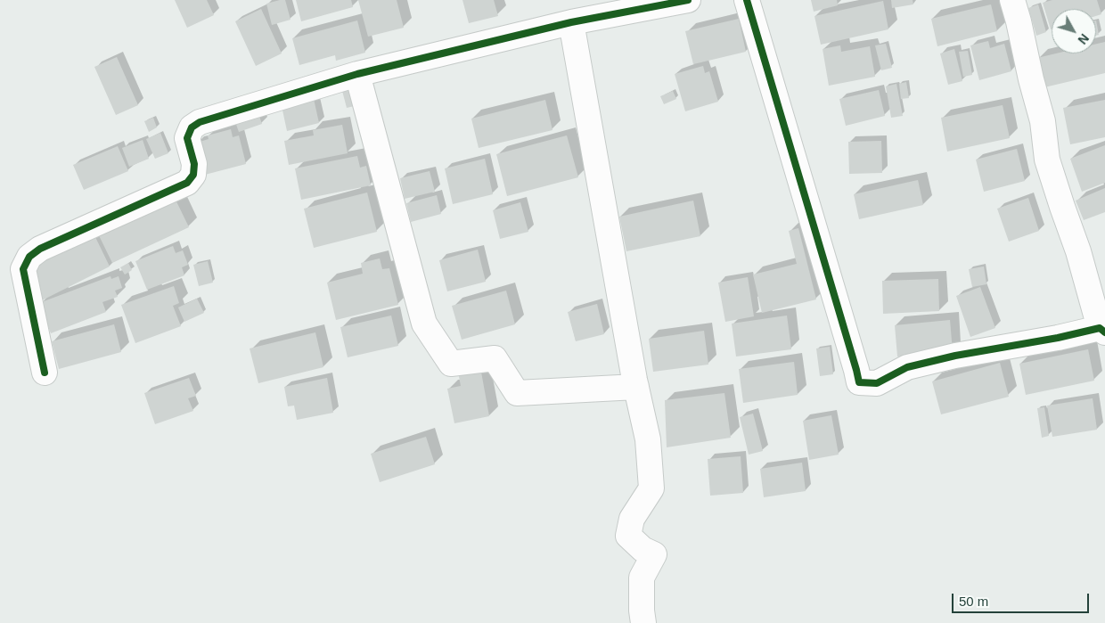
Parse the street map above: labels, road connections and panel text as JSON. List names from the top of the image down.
{
  "scale_bar": "50 m",
  "north": "bottom right"
}
